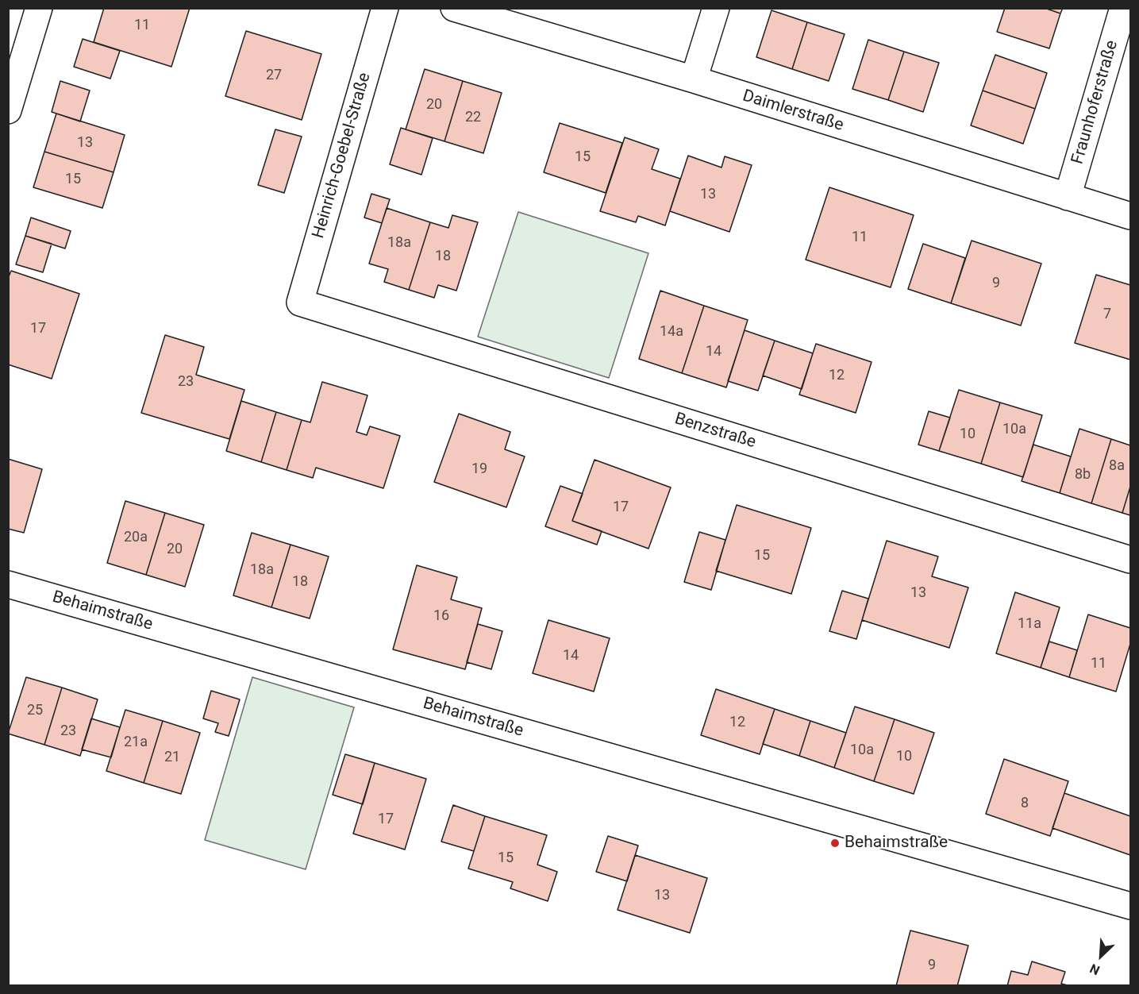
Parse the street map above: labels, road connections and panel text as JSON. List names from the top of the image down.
{
  "streets": {
    "street": [
      "Fraunhoferstraße",
      "Daimlerstraße",
      "Heinrich-Goebel-Straße",
      "Benzstraße",
      "Behaimstraße"
    ]
  },
  "crossings": [
    ["Fraunhoferstraße", "Daimlerstraße"],
    ["Heinrich-Goebel-Straße", "Benzstraße"]
  ],
  "places": ["Behaimstraße"],
  "house_numbers": [
    "11",
    "27",
    "20",
    "22",
    "13",
    "15",
    "15",
    "13",
    "11",
    "18a",
    "18",
    "9",
    "7",
    "17",
    "14a",
    "14",
    "12",
    "23",
    "10a",
    "10",
    "8a",
    "19",
    "8b",
    "17",
    "20a",
    "20",
    "15",
    "18a",
    "18",
    "13",
    "16",
    "11a",
    "14",
    "11",
    "25",
    "12",
    "23",
    "21a",
    "10a",
    "10",
    "21",
    "8",
    "17",
    "15",
    "13",
    "9"
  ],
  "north": "bottom left"
}
